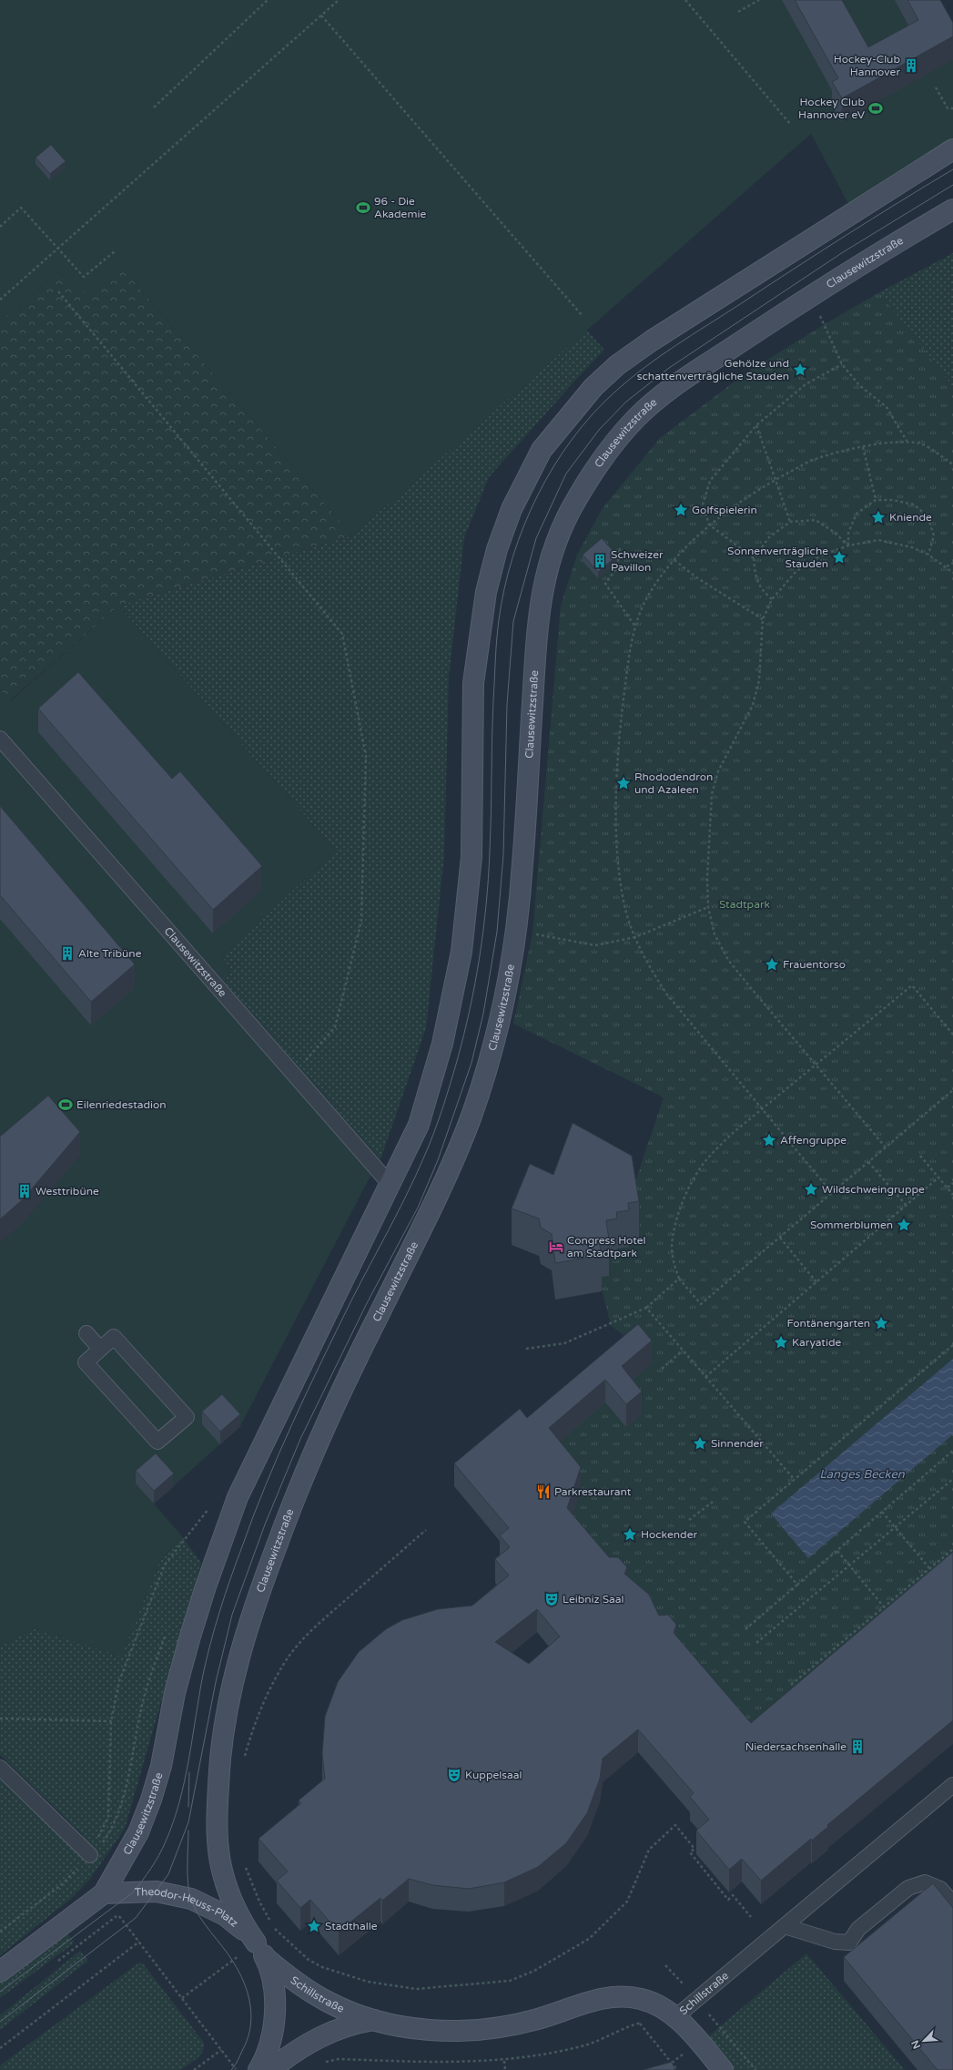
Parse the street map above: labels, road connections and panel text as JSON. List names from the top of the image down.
{
  "streets": {
    "street": ["Clausewitzstraße", "Theodor-Heuss-Platz", "Schillstraße"]
  },
  "crossings": [
    ["Clausewitzstraße", "Theodor-Heuss-Platz"],
    ["Clausewitzstraße", "Schillstraße"],
    ["Theodor-Heuss-Platz", "Schillstraße"]
  ],
  "water": ["Langes Becken"],
  "parks": ["Stadtpark"],
  "places": {
    "building": [
      "Hockey-Club Hannover",
      "Schweizer Pavillon",
      "Alte Tribüne",
      "Westtribüne",
      "Niedersachsenhalle"
    ],
    "sports": ["Hockey Club Hannover eV", "96 - Die Akademie", "Eilenriedestadion"],
    "place": [
      "Gehölze und schattenverträgliche Stauden",
      "Golfspielerin",
      "Kniende",
      "Sonnenverträgliche Stauden",
      "Rhododendron und Azaleen",
      "Frauentorso",
      "Affengruppe",
      "Wildschweingruppe",
      "Sommerblumen",
      "Fontänengarten",
      "Karyatide",
      "Sinnender",
      "Hockender",
      "Stadthalle"
    ],
    "hotel": ["Congress Hotel am Stadtpark"],
    "restaurant": ["Parkrestaurant"],
    "theatre": ["Leibniz Saal", "Kuppelsaal"]
  },
  "north": "bottom left"
}
